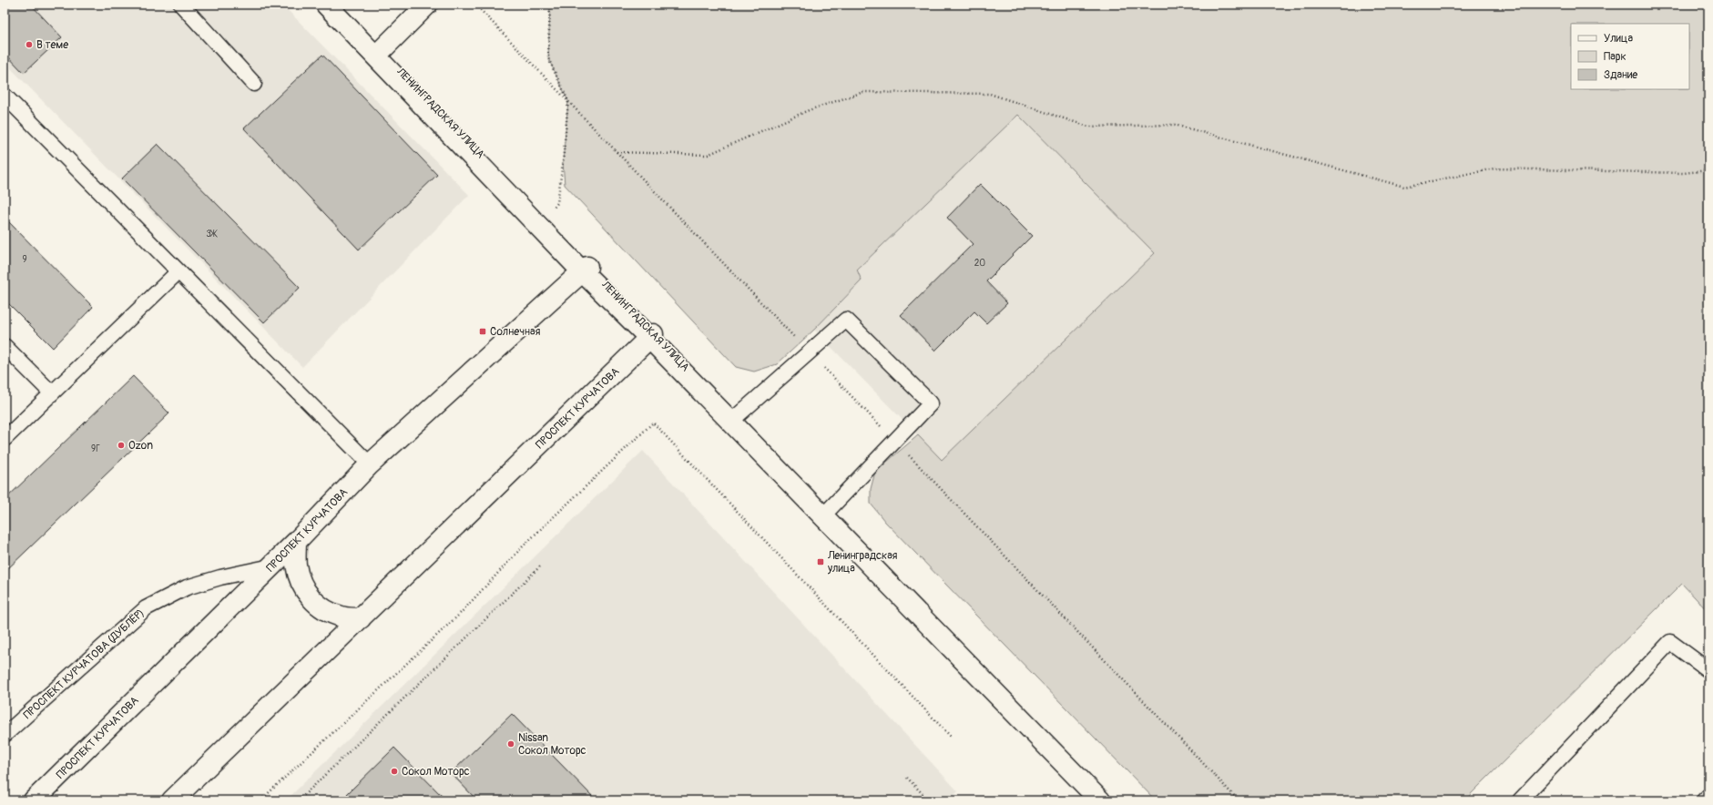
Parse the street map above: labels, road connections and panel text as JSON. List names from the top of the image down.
{
  "streets": {
    "street": ["ЛЕНИНГРАДСКАЯ УЛИЦА", "ПРОСПЕКТ КУРЧАТОВА"],
    "lane": ["ПРОСПЕКТ КУРЧАТОВА (ДУБЛЁР)"]
  },
  "crossings": [
    ["ЛЕНИНГРАДСКАЯ УЛИЦА", "ПРОСПЕКТ КУРЧАТОВА"],
    ["ПРОСПЕКТ КУРЧАТОВА", "ПРОСПЕКТ КУРЧАТОВА (ДУБЛЁР)"]
  ],
  "places": {
    "other": [
      "В теме",
      "Ozon",
      "Nissan Сокол Моторс",
      "Сокол Моторс"
    ],
    "transit": ["Солнечная", "Ленинградская улица"]
  },
  "house_numbers": [
    "3Ж",
    "9",
    "20",
    "9Г"
  ],
  "legend": ["Улица", "Парк", "Здание"]
}
